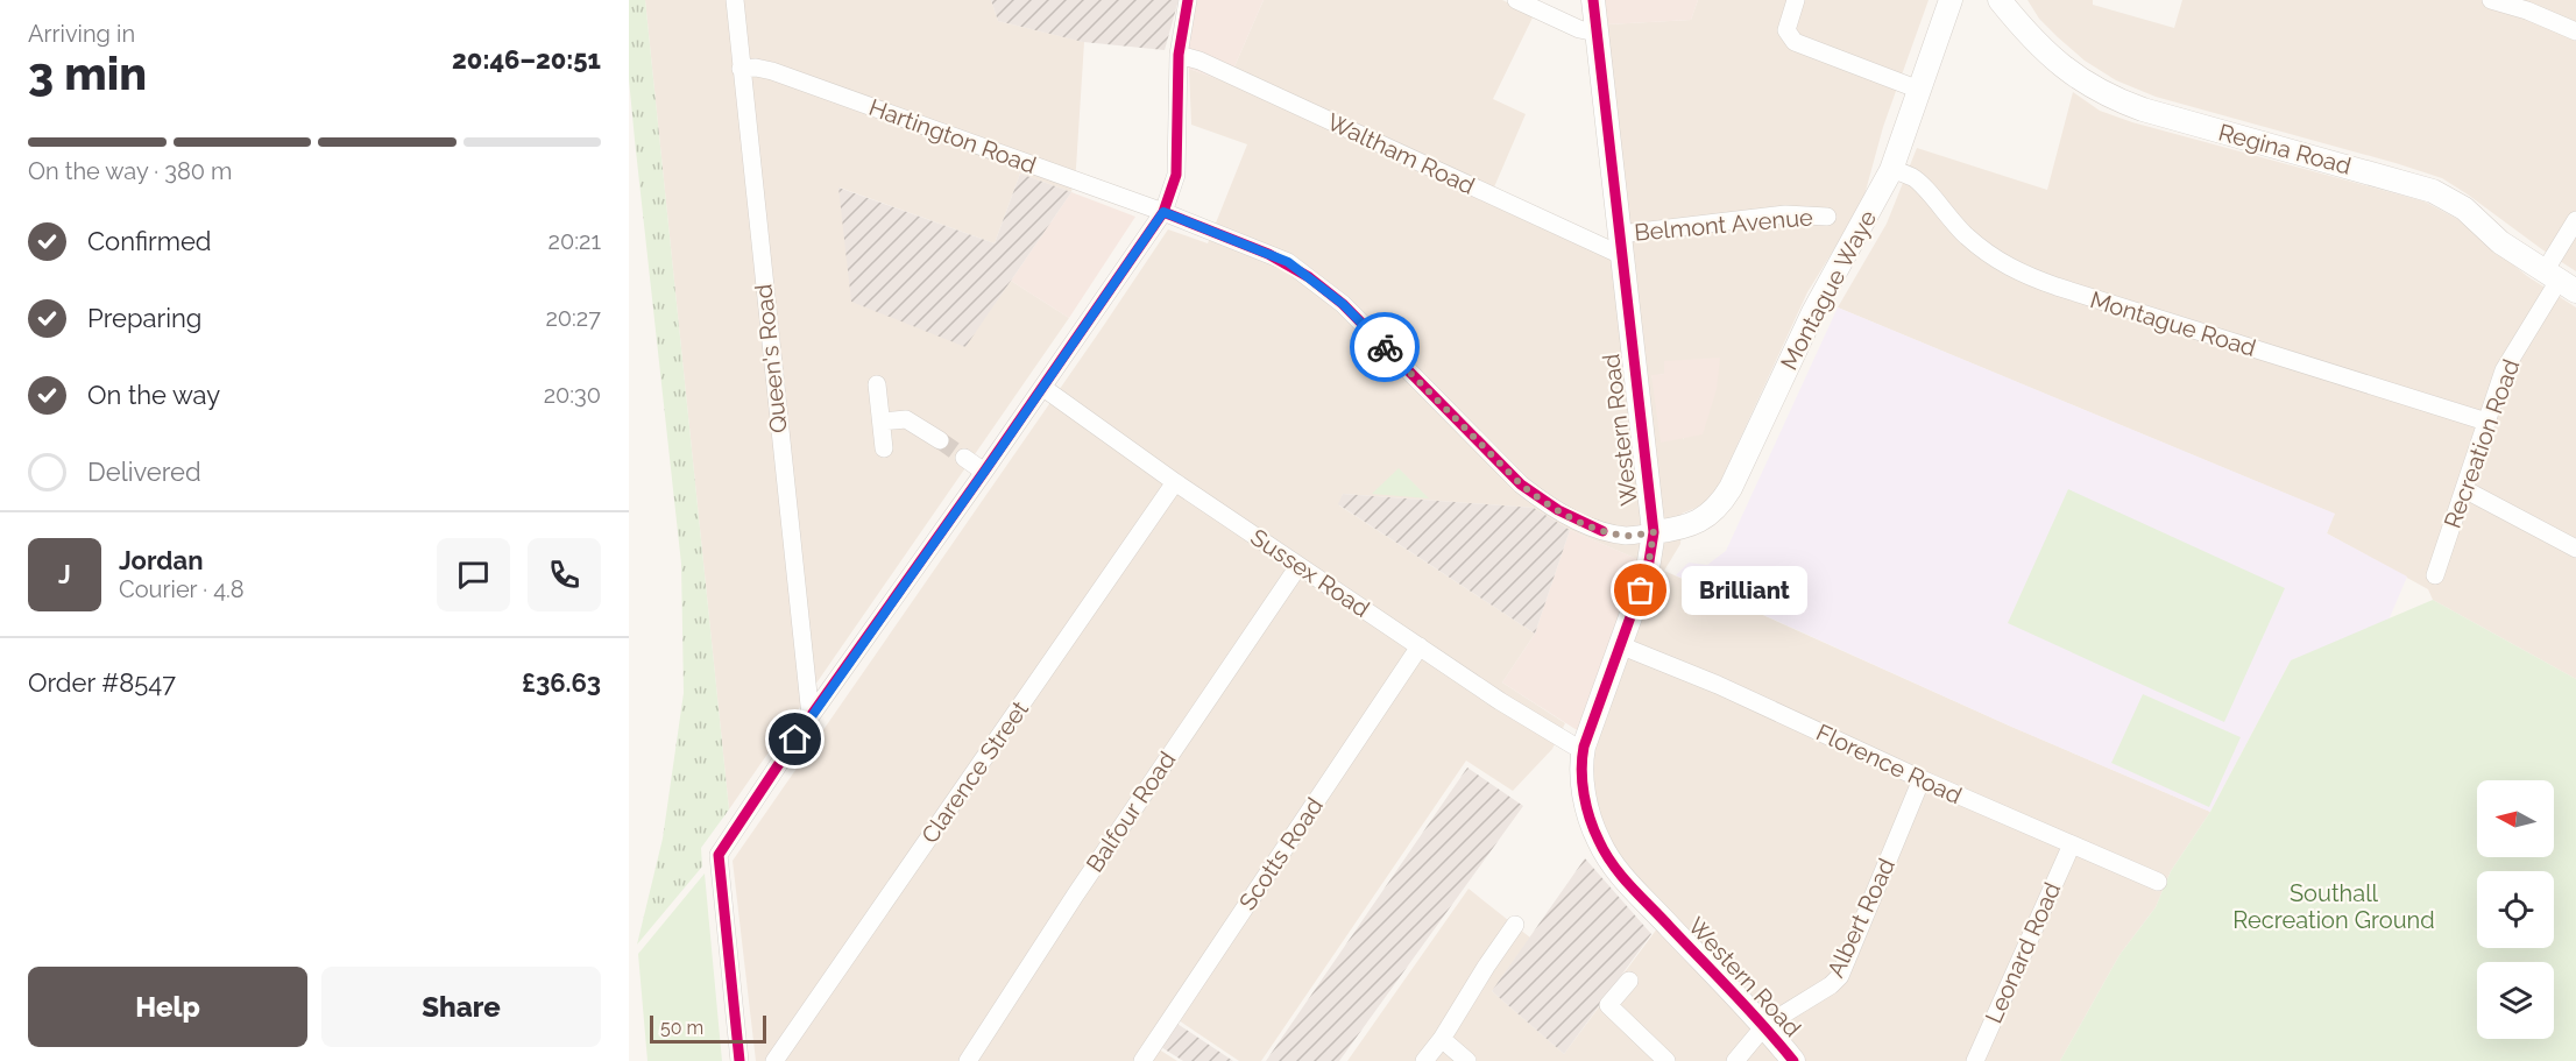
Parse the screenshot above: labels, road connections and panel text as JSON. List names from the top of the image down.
{
  "streets": {
    "street": [
      "Hartington Road",
      "Regina Road",
      "Waltham Road",
      "Belmont Avenue",
      "Montague Waye",
      "Montague Road",
      "Queen's Road",
      "Western Road",
      "Recreation Road",
      "Sussex Road",
      "Florence Road",
      "Clarence Street",
      "Balfour Road",
      "Scotts Road",
      "Albert Road",
      "Leonard Road"
    ]
  },
  "crossings": [
    ["Hartington Road", "Montague Waye"],
    ["Hartington Road", "Queen's Road"],
    ["Hartington Road", "Western Road"],
    ["Regina Road", "Recreation Road"],
    ["Waltham Road", "Belmont Avenue"],
    ["Waltham Road", "Western Road"],
    ["Belmont Avenue", "Western Road"],
    ["Montague Waye", "Montague Road"],
    ["Montague Waye", "Western Road"],
    ["Montague Road", "Recreation Road"],
    ["Western Road", "Sussex Road"],
    ["Western Road", "Florence Road"],
    ["Western Road", "Albert Road"],
    ["Sussex Road", "Clarence Street"],
    ["Sussex Road", "Balfour Road"],
    ["Sussex Road", "Scotts Road"],
    ["Florence Road", "Albert Road"],
    ["Florence Road", "Leonard Road"]
  ],
  "parks": ["Southall Recreation Ground"],
  "places": ["Brilliant"],
  "scale_bar": "50 m",
  "north": "left",
  "page": {
    "heading": ["3 min", "Arriving in", "20:46–20:51"],
    "panel": [
      "Jordan",
      "Courier · 4.8",
      "Order #8547",
      "£36.63"
    ],
    "bar": "On the way · 380 m",
    "list": [
      ["Confirmed", "20:21"],
      ["Preparing", "20:27"],
      ["On the way", "20:30"],
      "Delivered"
    ],
    "round": "J",
    "bubble": "Brilliant",
    "buttons": ["Help", "Share"],
    "scale": "50 m"
  }
}
